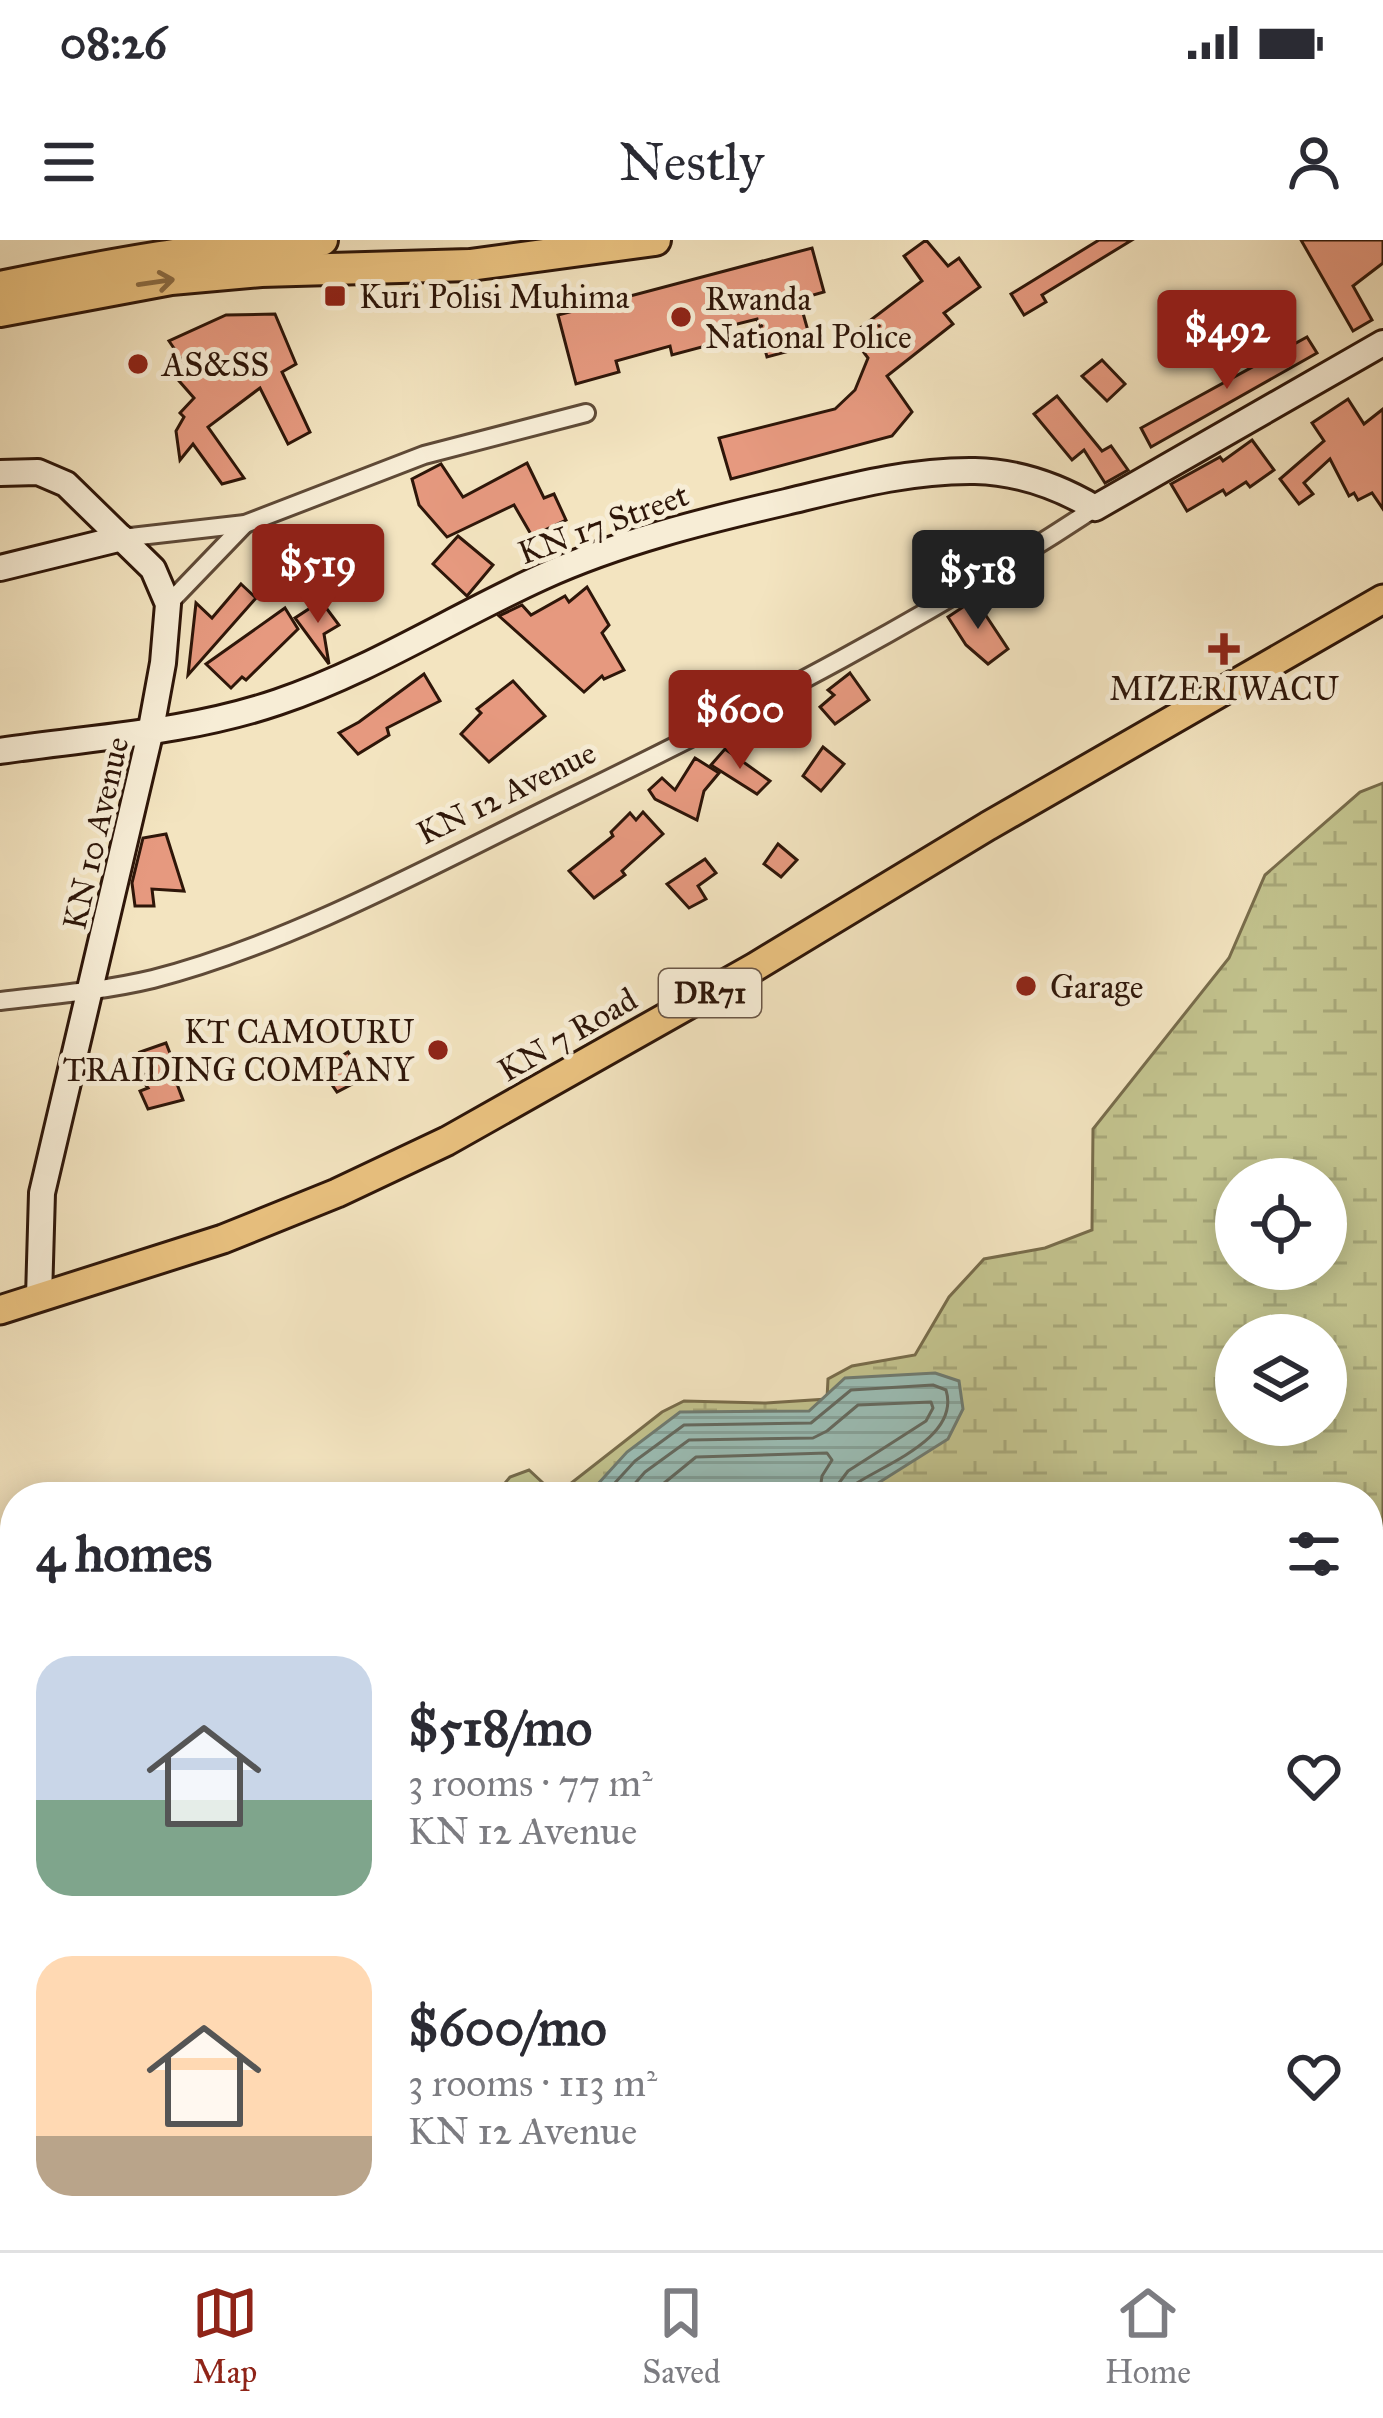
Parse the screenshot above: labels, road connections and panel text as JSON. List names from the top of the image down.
{
  "streets": {
    "main road": ["DR71", "KN 7 Road"],
    "street": ["KN 17 Street", "KN 12 Avenue", "KN 10 Avenue"]
  },
  "crossings": [
    ["KN 17 Street", "KN 12 Avenue"],
    ["KN 17 Street", "KN 10 Avenue"],
    ["KN 12 Avenue", "KN 10 Avenue"],
    ["KN 10 Avenue", "KN 7 Road"]
  ],
  "places": {
    "transit": ["Kuri Polisi Muhima"],
    "other": [
      "Rwanda National Police",
      "AS&SS",
      "Garage",
      "KT CAMOURU TRAIDING COMPANY"
    ],
    "health": ["MIZERIWACU"]
  },
  "page": {
    "status": "08:26",
    "header": "Nestly",
    "price": [
      "$492",
      "$519",
      "$518",
      "$600"
    ],
    "heading": "4 homes",
    "list": [
      {
        "name": "$518/mo",
        "note": "3 rooms · 77 m² · KN 12 Avenue"
      },
      {
        "name": "$600/mo",
        "note": "3 rooms · 113 m² · KN 12 Avenue"
      }
    ],
    "tabs": ["Map", "Saved", "Home"]
  }
}
